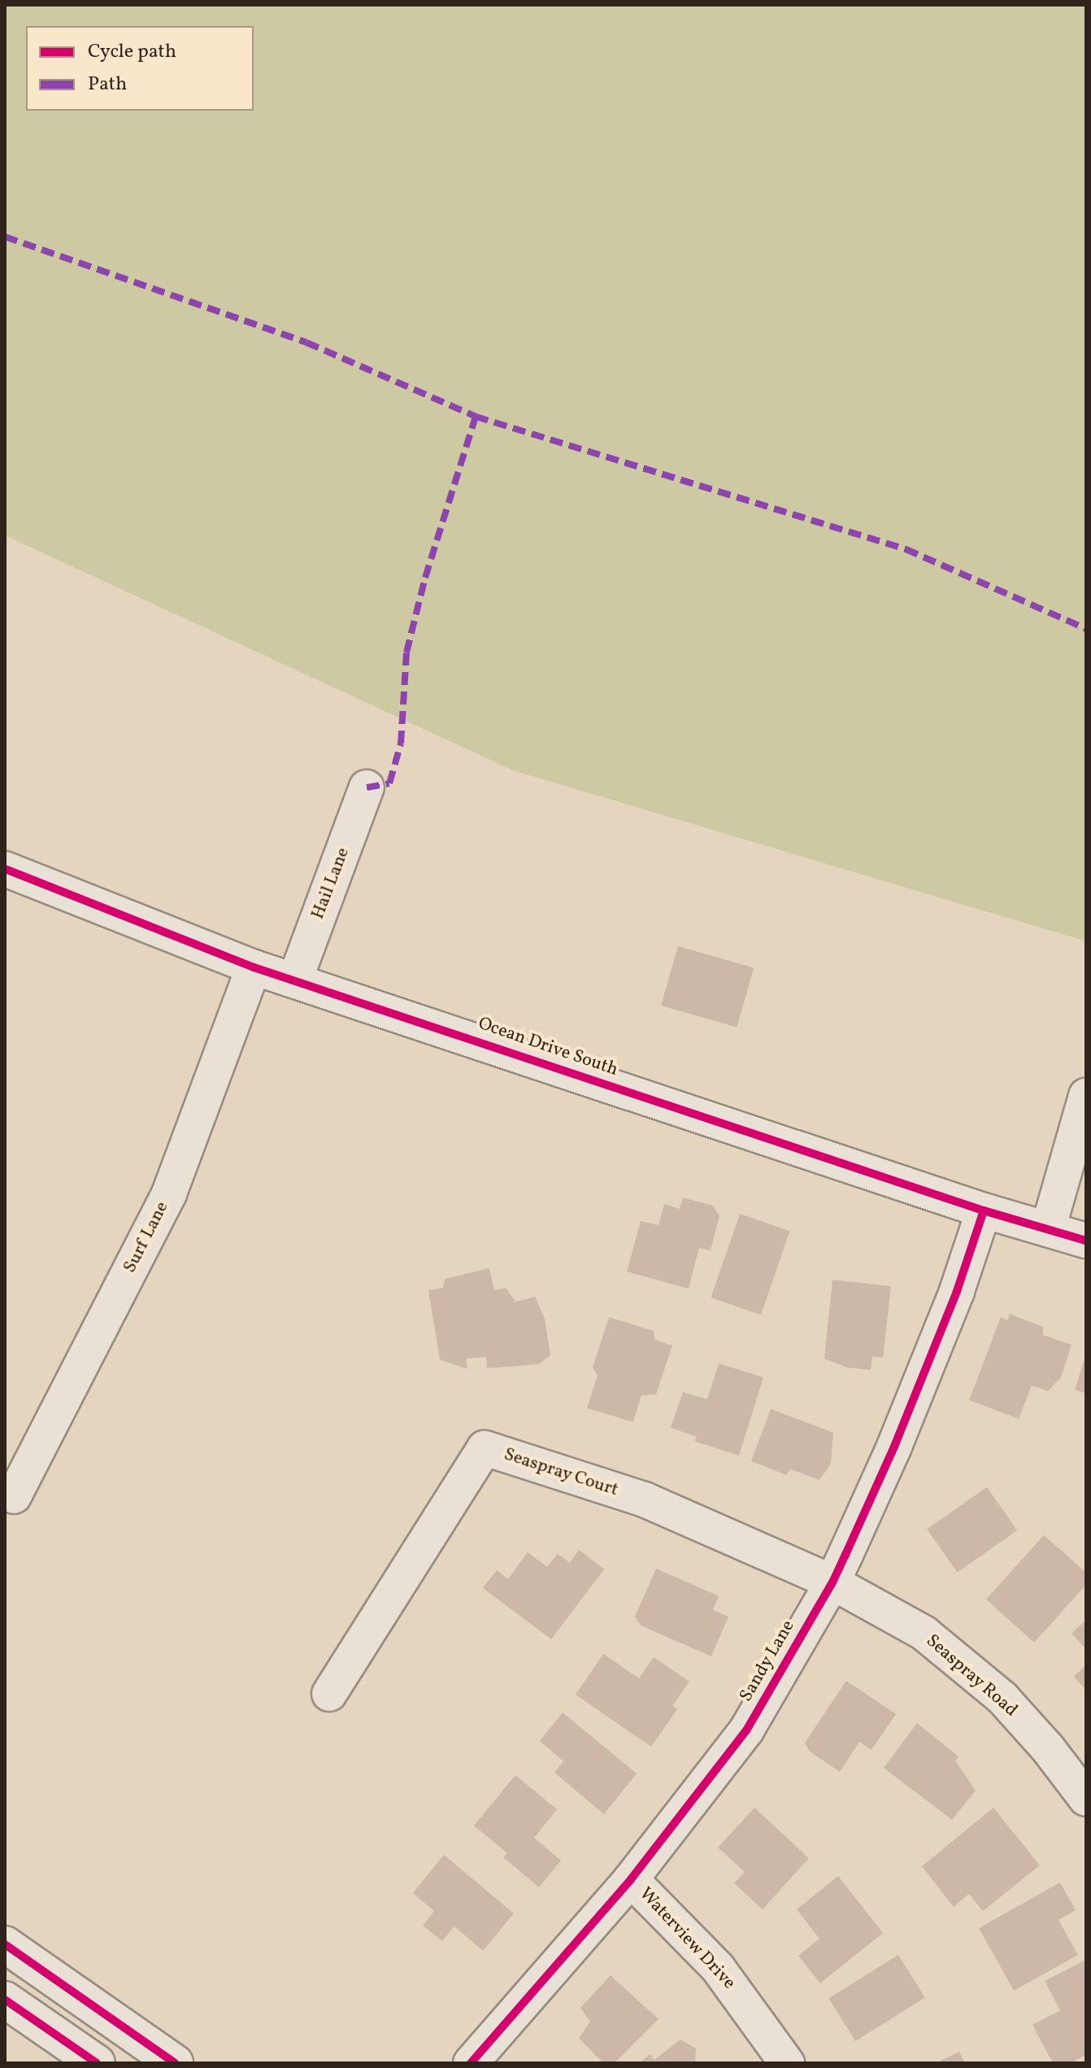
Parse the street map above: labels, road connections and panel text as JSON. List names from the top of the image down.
{
  "streets": {
    "street": [
      "Hail Lane",
      "Ocean Drive South",
      "Surf Lane",
      "Seaspray Court",
      "Sandy Lane",
      "Seaspray Road",
      "Waterview Drive"
    ]
  },
  "crossings": [
    ["Hail Lane", "Ocean Drive South"],
    ["Ocean Drive South", "Surf Lane"],
    ["Ocean Drive South", "Sandy Lane"],
    ["Seaspray Court", "Sandy Lane"],
    ["Seaspray Court", "Seaspray Road"],
    ["Sandy Lane", "Seaspray Road"],
    ["Sandy Lane", "Waterview Drive"]
  ],
  "legend": ["Cycle path", "Path"]
}
